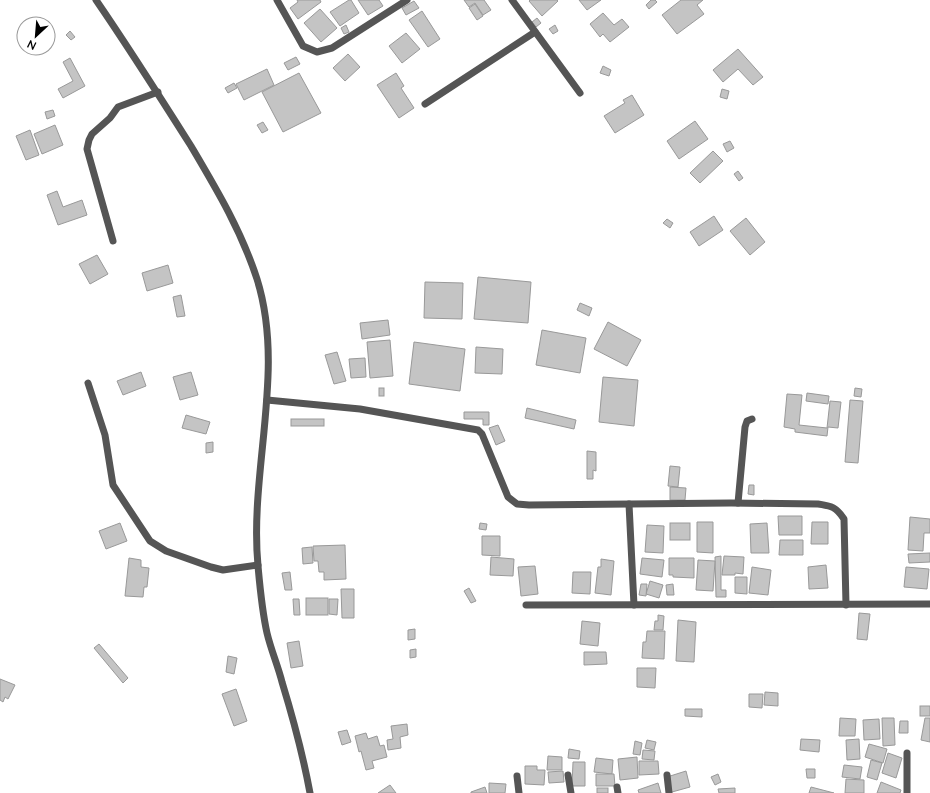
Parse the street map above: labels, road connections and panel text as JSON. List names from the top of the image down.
{
  "north": "bottom left"
}
